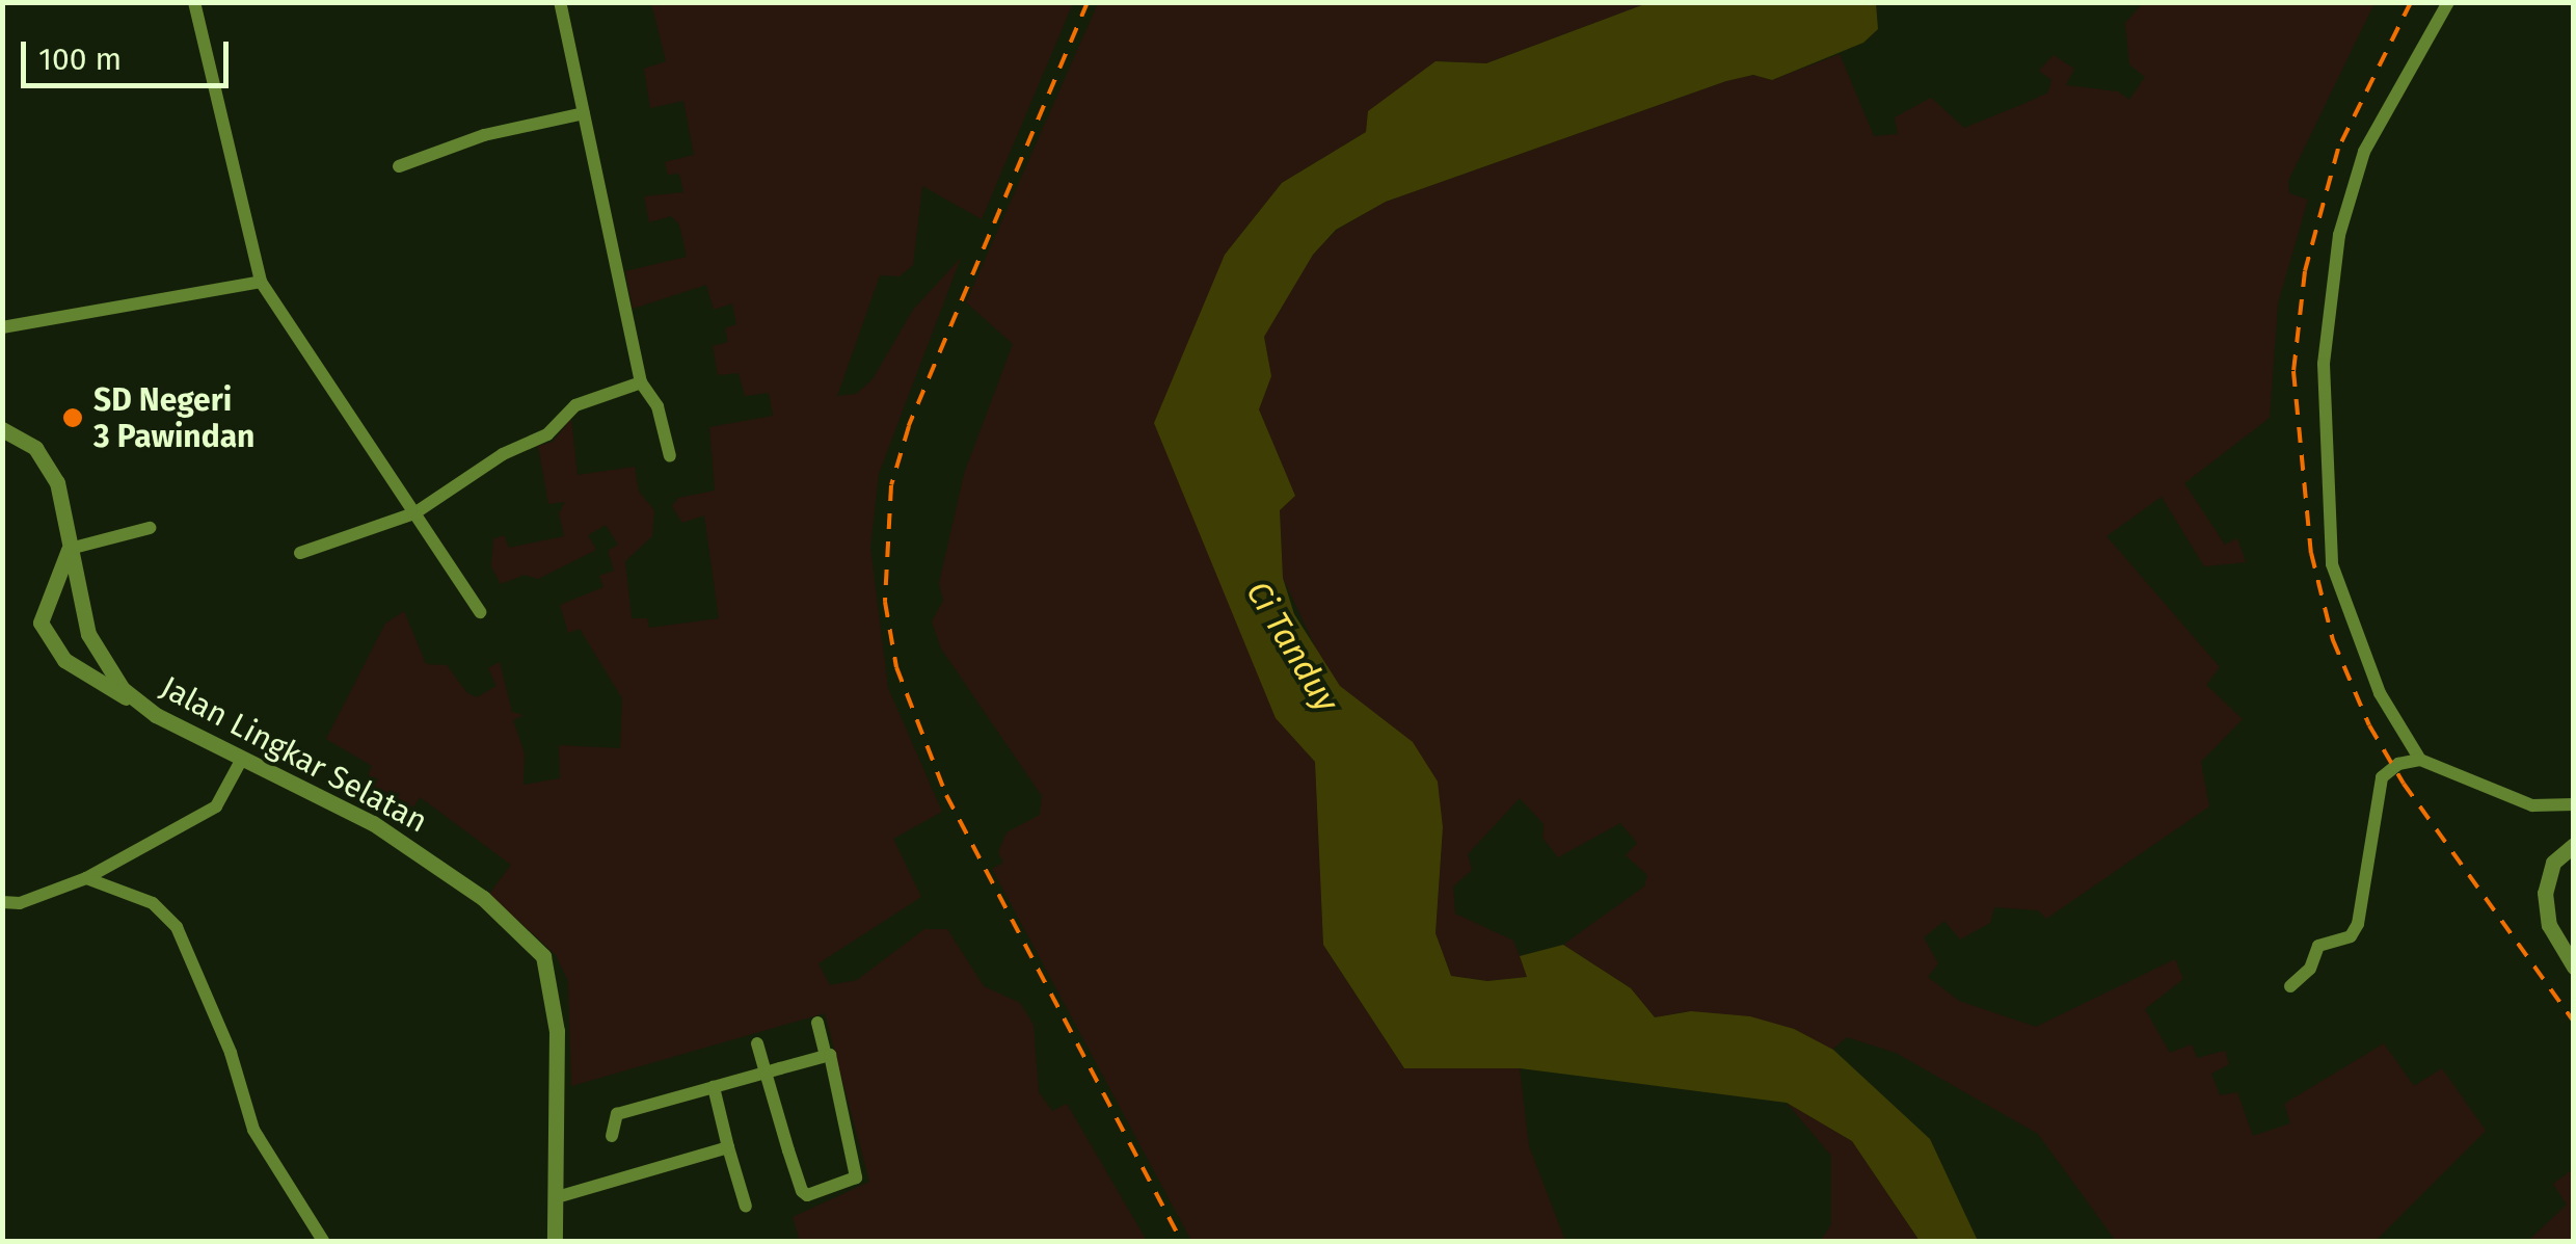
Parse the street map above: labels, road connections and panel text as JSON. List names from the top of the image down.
{
  "streets": {
    "street": ["Jalan Lingkar Selatan"]
  },
  "water": ["Ci Tanduy"],
  "places": ["SD Negeri 3 Pawindan"],
  "scale_bar": "100 m"
}
